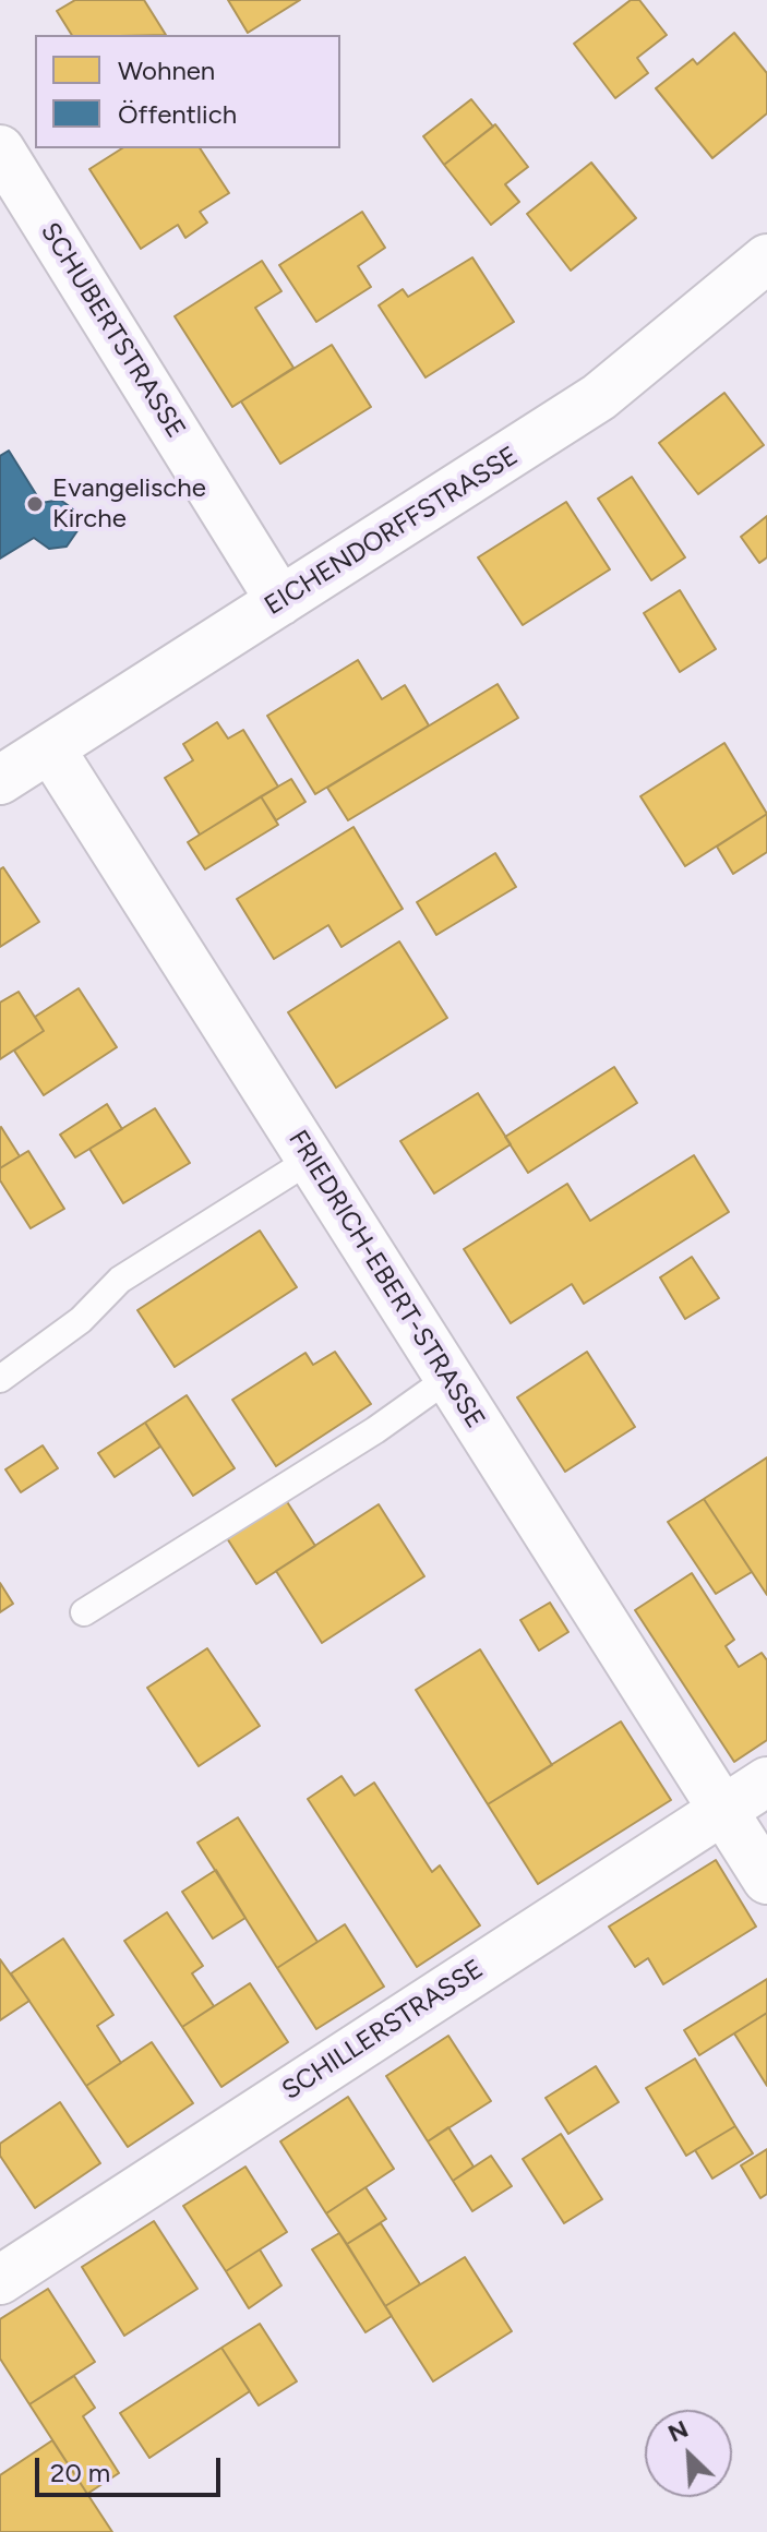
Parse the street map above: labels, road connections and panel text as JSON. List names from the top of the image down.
{
  "streets": {
    "street": [
      "SCHUBERTSTRASSE",
      "EICHENDORFFSTRASSE",
      "FRIEDRICH-EBERT-STRASSE",
      "SCHILLERSTRASSE"
    ]
  },
  "crossings": [
    ["SCHUBERTSTRASSE", "EICHENDORFFSTRASSE"],
    ["EICHENDORFFSTRASSE", "FRIEDRICH-EBERT-STRASSE"],
    ["FRIEDRICH-EBERT-STRASSE", "SCHILLERSTRASSE"]
  ],
  "places": ["Evangelische Kirche"],
  "legend": ["Wohnen", "Öffentlich"],
  "scale_bar": "20 m",
  "north": "top left"
}
